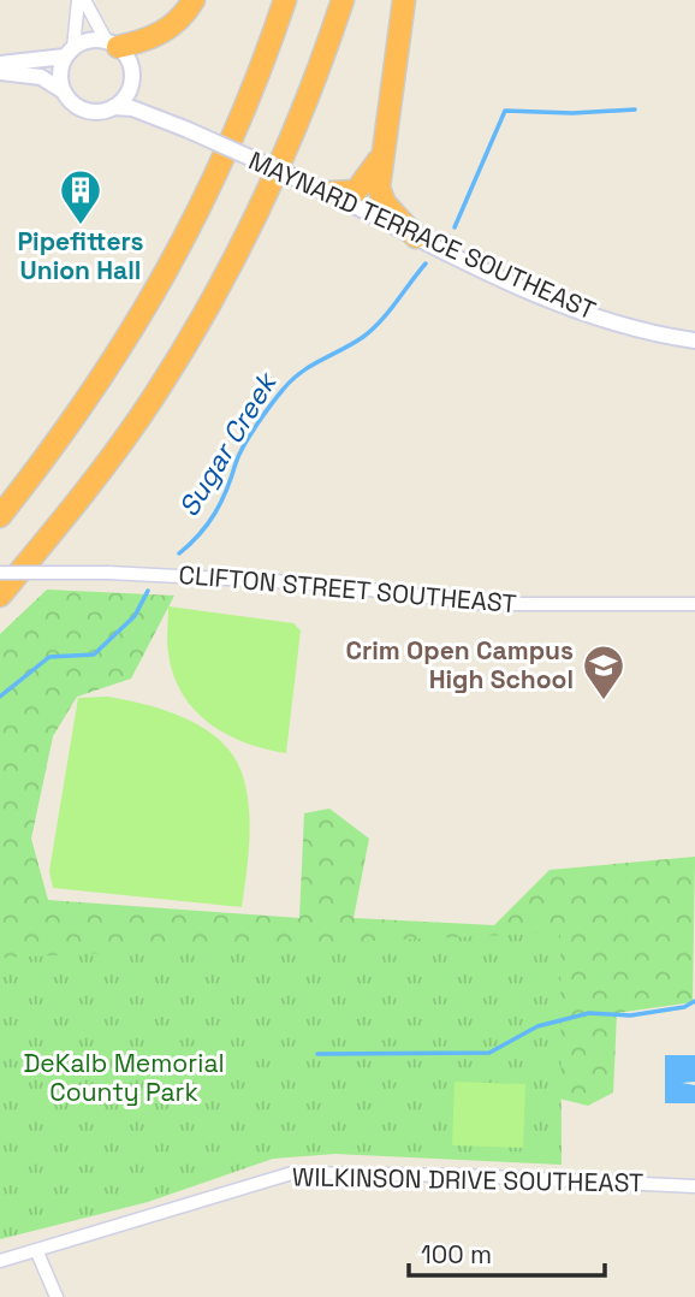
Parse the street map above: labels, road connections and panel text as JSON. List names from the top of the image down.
{
  "streets": {
    "street": ["MAYNARD TERRACE SOUTHEAST", "CLIFTON STREET SOUTHEAST", "WILKINSON DRIVE SOUTHEAST"]
  },
  "water": ["Sugar Creek"],
  "parks": ["DeKalb Memorial County Park"],
  "places": {
    "building": ["Pipefitters Union Hall"],
    "school or university": ["Crim Open Campus High School"]
  },
  "scale_bar": "100 m"
}
